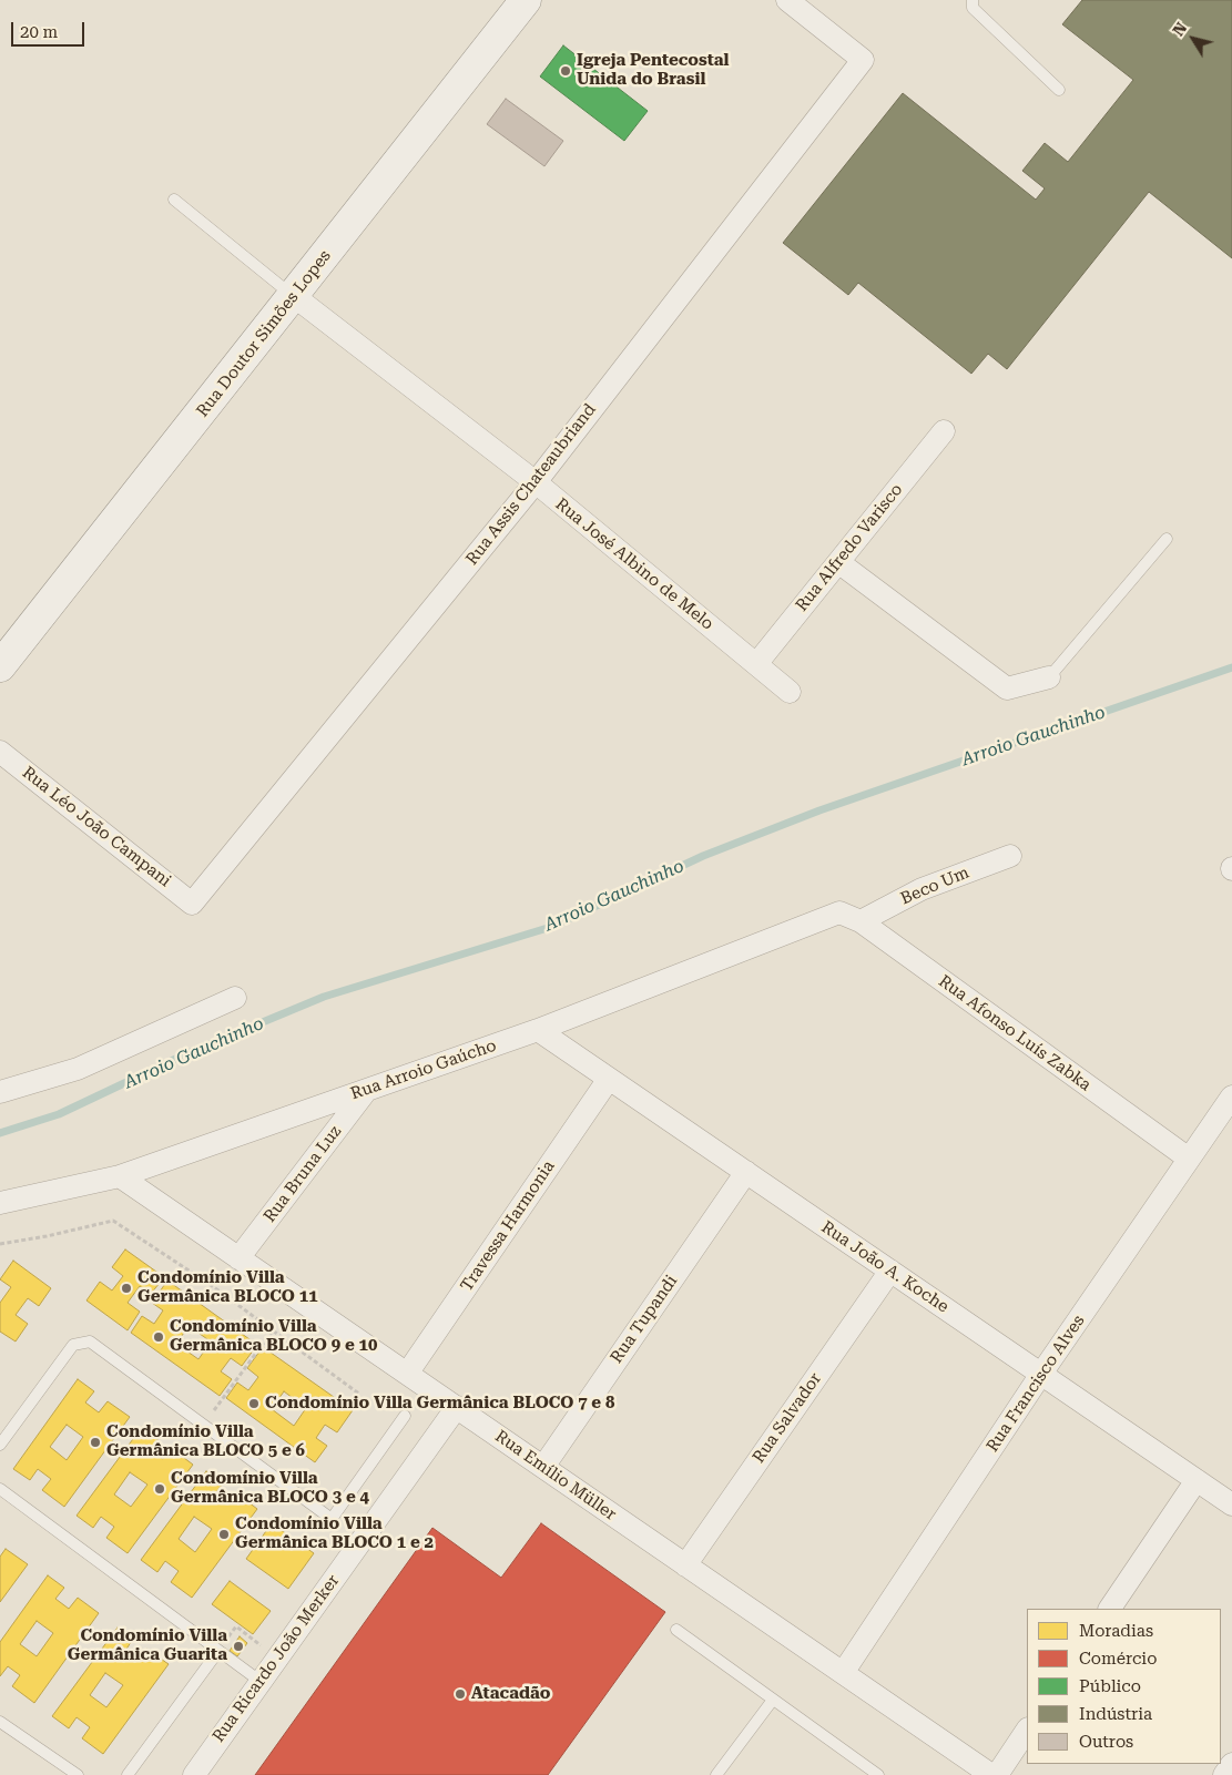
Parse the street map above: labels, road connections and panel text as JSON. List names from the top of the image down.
{
  "streets": {
    "main road": ["Rua Doutor Simões Lopes"],
    "street": [
      "Rua Assis Chateaubriand",
      "Rua Alfredo Varisco",
      "Rua José Albino de Melo",
      "Rua Léo João Campani",
      "Beco Um",
      "Rua Afonso Luís Zabka",
      "Rua Arroio Gaúcho",
      "Rua Bruna Luz",
      "Travessa Harmonia",
      "Rua João A. Koche",
      "Rua Tupandi",
      "Rua Francisco Alves",
      "Rua Salvador",
      "Rua Emílio Müller",
      "Rua Ricardo João Merker"
    ]
  },
  "crossings": [
    ["Rua Doutor Simões Lopes", "Rua José Albino de Melo"],
    ["Rua Assis Chateaubriand", "Rua José Albino de Melo"],
    ["Rua Assis Chateaubriand", "Rua Léo João Campani"],
    ["Rua Alfredo Varisco", "Rua José Albino de Melo"],
    ["Beco Um", "Rua Afonso Luís Zabka"],
    ["Rua Afonso Luís Zabka", "Rua Arroio Gaúcho"],
    ["Rua Afonso Luís Zabka", "Rua Francisco Alves"],
    ["Rua Arroio Gaúcho", "Rua Bruna Luz"],
    ["Rua Arroio Gaúcho", "Rua João A. Koche"],
    ["Rua Arroio Gaúcho", "Rua Emílio Müller"],
    ["Rua Bruna Luz", "Rua Emílio Müller"],
    ["Travessa Harmonia", "Rua João A. Koche"],
    ["Travessa Harmonia", "Rua Emílio Müller"],
    ["Rua João A. Koche", "Rua Tupandi"],
    ["Rua João A. Koche", "Rua Francisco Alves"],
    ["Rua João A. Koche", "Rua Salvador"],
    ["Rua Tupandi", "Rua Emílio Müller"],
    ["Rua Francisco Alves", "Rua Emílio Müller"],
    ["Rua Salvador", "Rua Emílio Müller"],
    ["Rua Emílio Müller", "Rua Ricardo João Merker"]
  ],
  "water": ["Arroio Gauchinho"],
  "places": [
    "Igreja Pentecostal Unida do Brasil",
    "Condomínio Villa Germânica BLOCO 11",
    "Condomínio Villa Germânica BLOCO 9 e 10",
    "Condomínio Villa Germânica BLOCO 7 e 8",
    "Condomínio Villa Germânica BLOCO 5 e 6",
    "Condomínio Villa Germânica BLOCO 3 e 4",
    "Condomínio Villa Germânica BLOCO 1 e 2",
    "Condomínio Villa Germânica Guarita",
    "Atacadão"
  ],
  "legend": [
    "Moradias",
    "Comércio",
    "Público",
    "Indústria",
    "Outros"
  ],
  "scale_bar": "20 m",
  "north": "top left"
}
